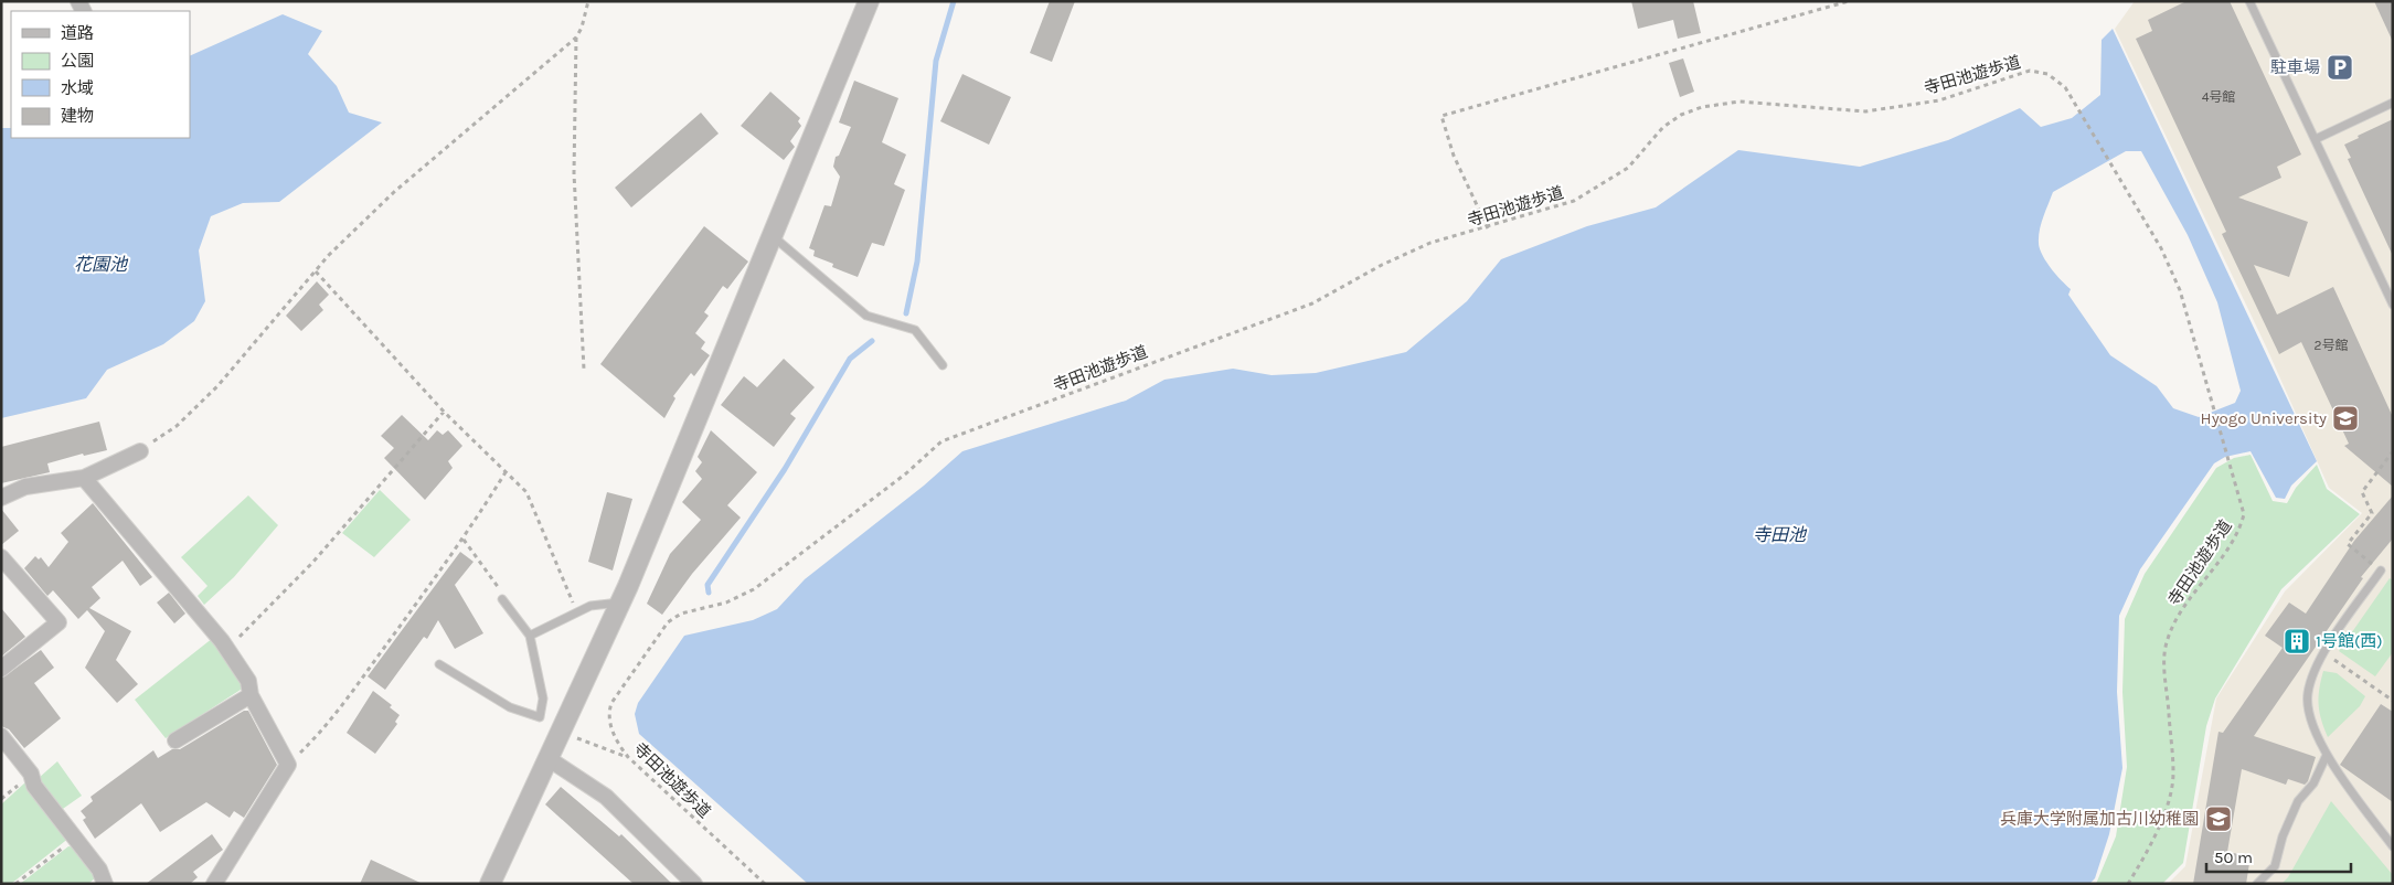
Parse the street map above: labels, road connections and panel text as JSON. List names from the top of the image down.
{
  "streets": {
    "path": ["寺田池遊歩道"]
  },
  "water": ["花園池", "寺田池"],
  "places": {
    "parking": ["駐車場"],
    "school or university": ["Hyogo University", "兵庫大学附属加古川幼稚園"],
    "building": ["1号館(西)"]
  },
  "house_numbers": ["4号館", "2号館"],
  "legend": [
    "道路",
    "公園",
    "水域",
    "建物"
  ],
  "scale_bar": "50 m"
}
